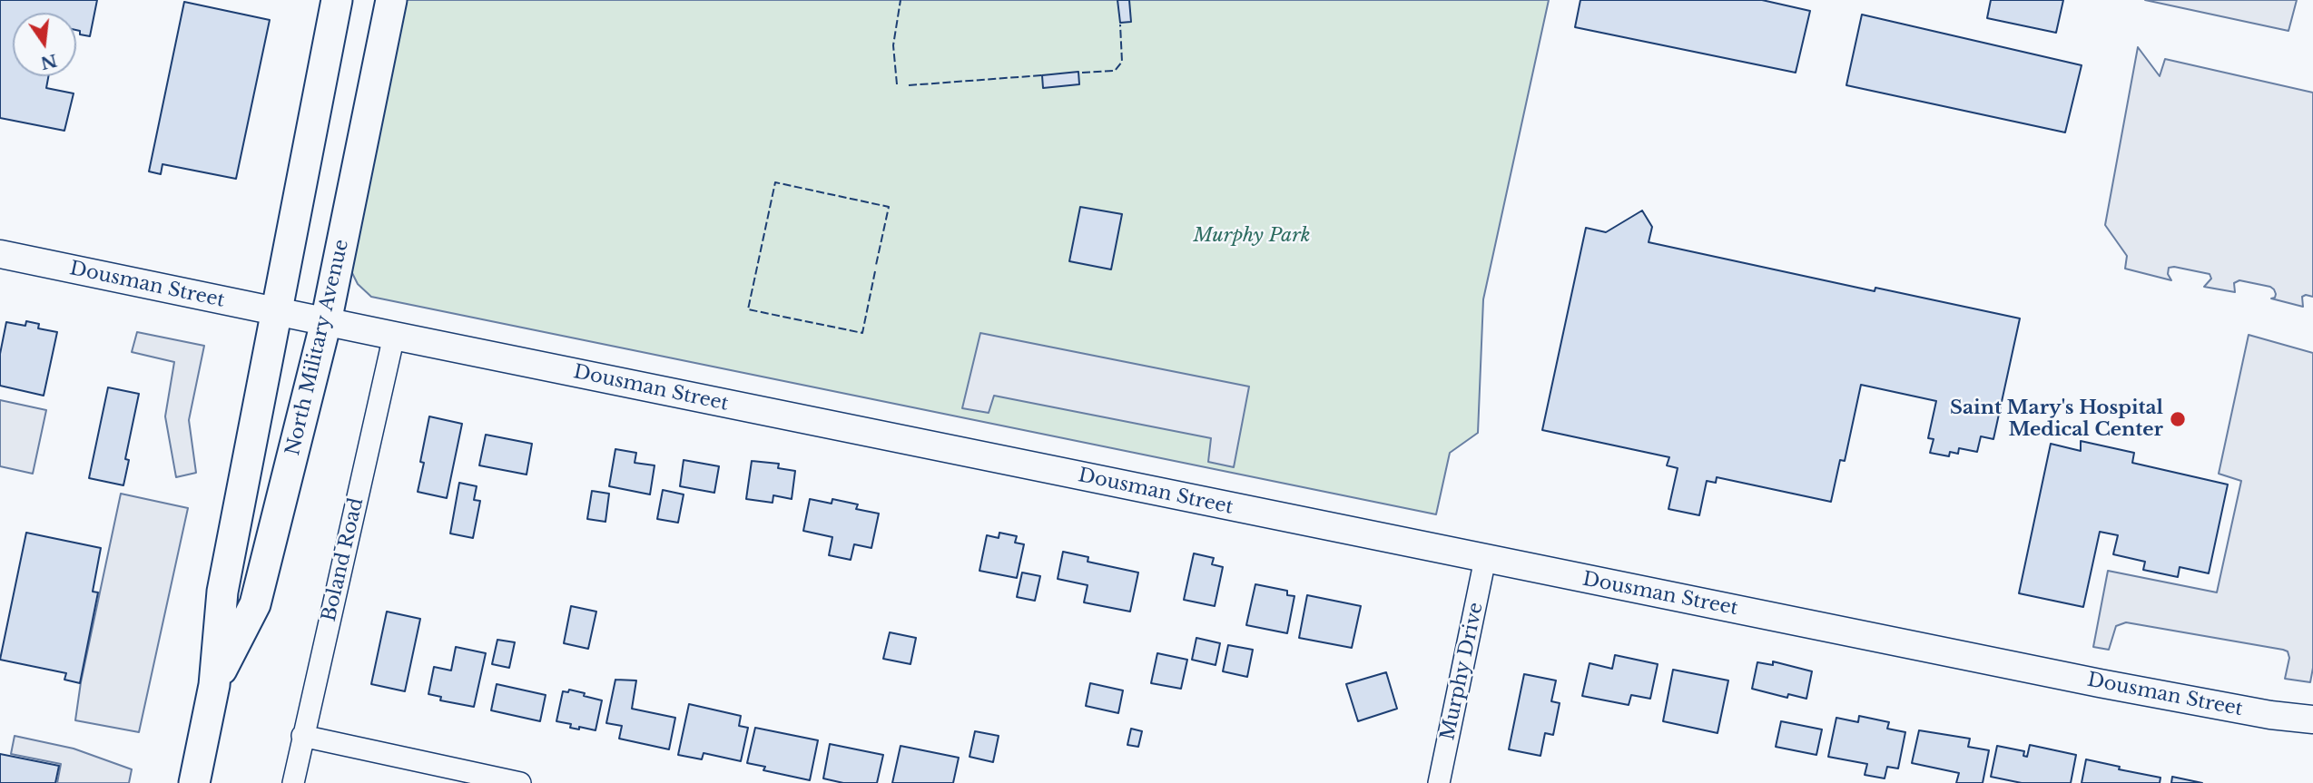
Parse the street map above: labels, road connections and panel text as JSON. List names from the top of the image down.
{
  "streets": {
    "main road": ["North Military Avenue"],
    "street": ["Dousman Street", "Boland Road", "Murphy Drive"]
  },
  "crossings": [
    ["Dousman Street", "North Military Avenue"],
    ["Dousman Street", "Boland Road"],
    ["Dousman Street", "Murphy Drive"]
  ],
  "parks": ["Murphy Park"],
  "places": ["Saint Mary's Hospital Medical Center"],
  "north": "bottom"
}
